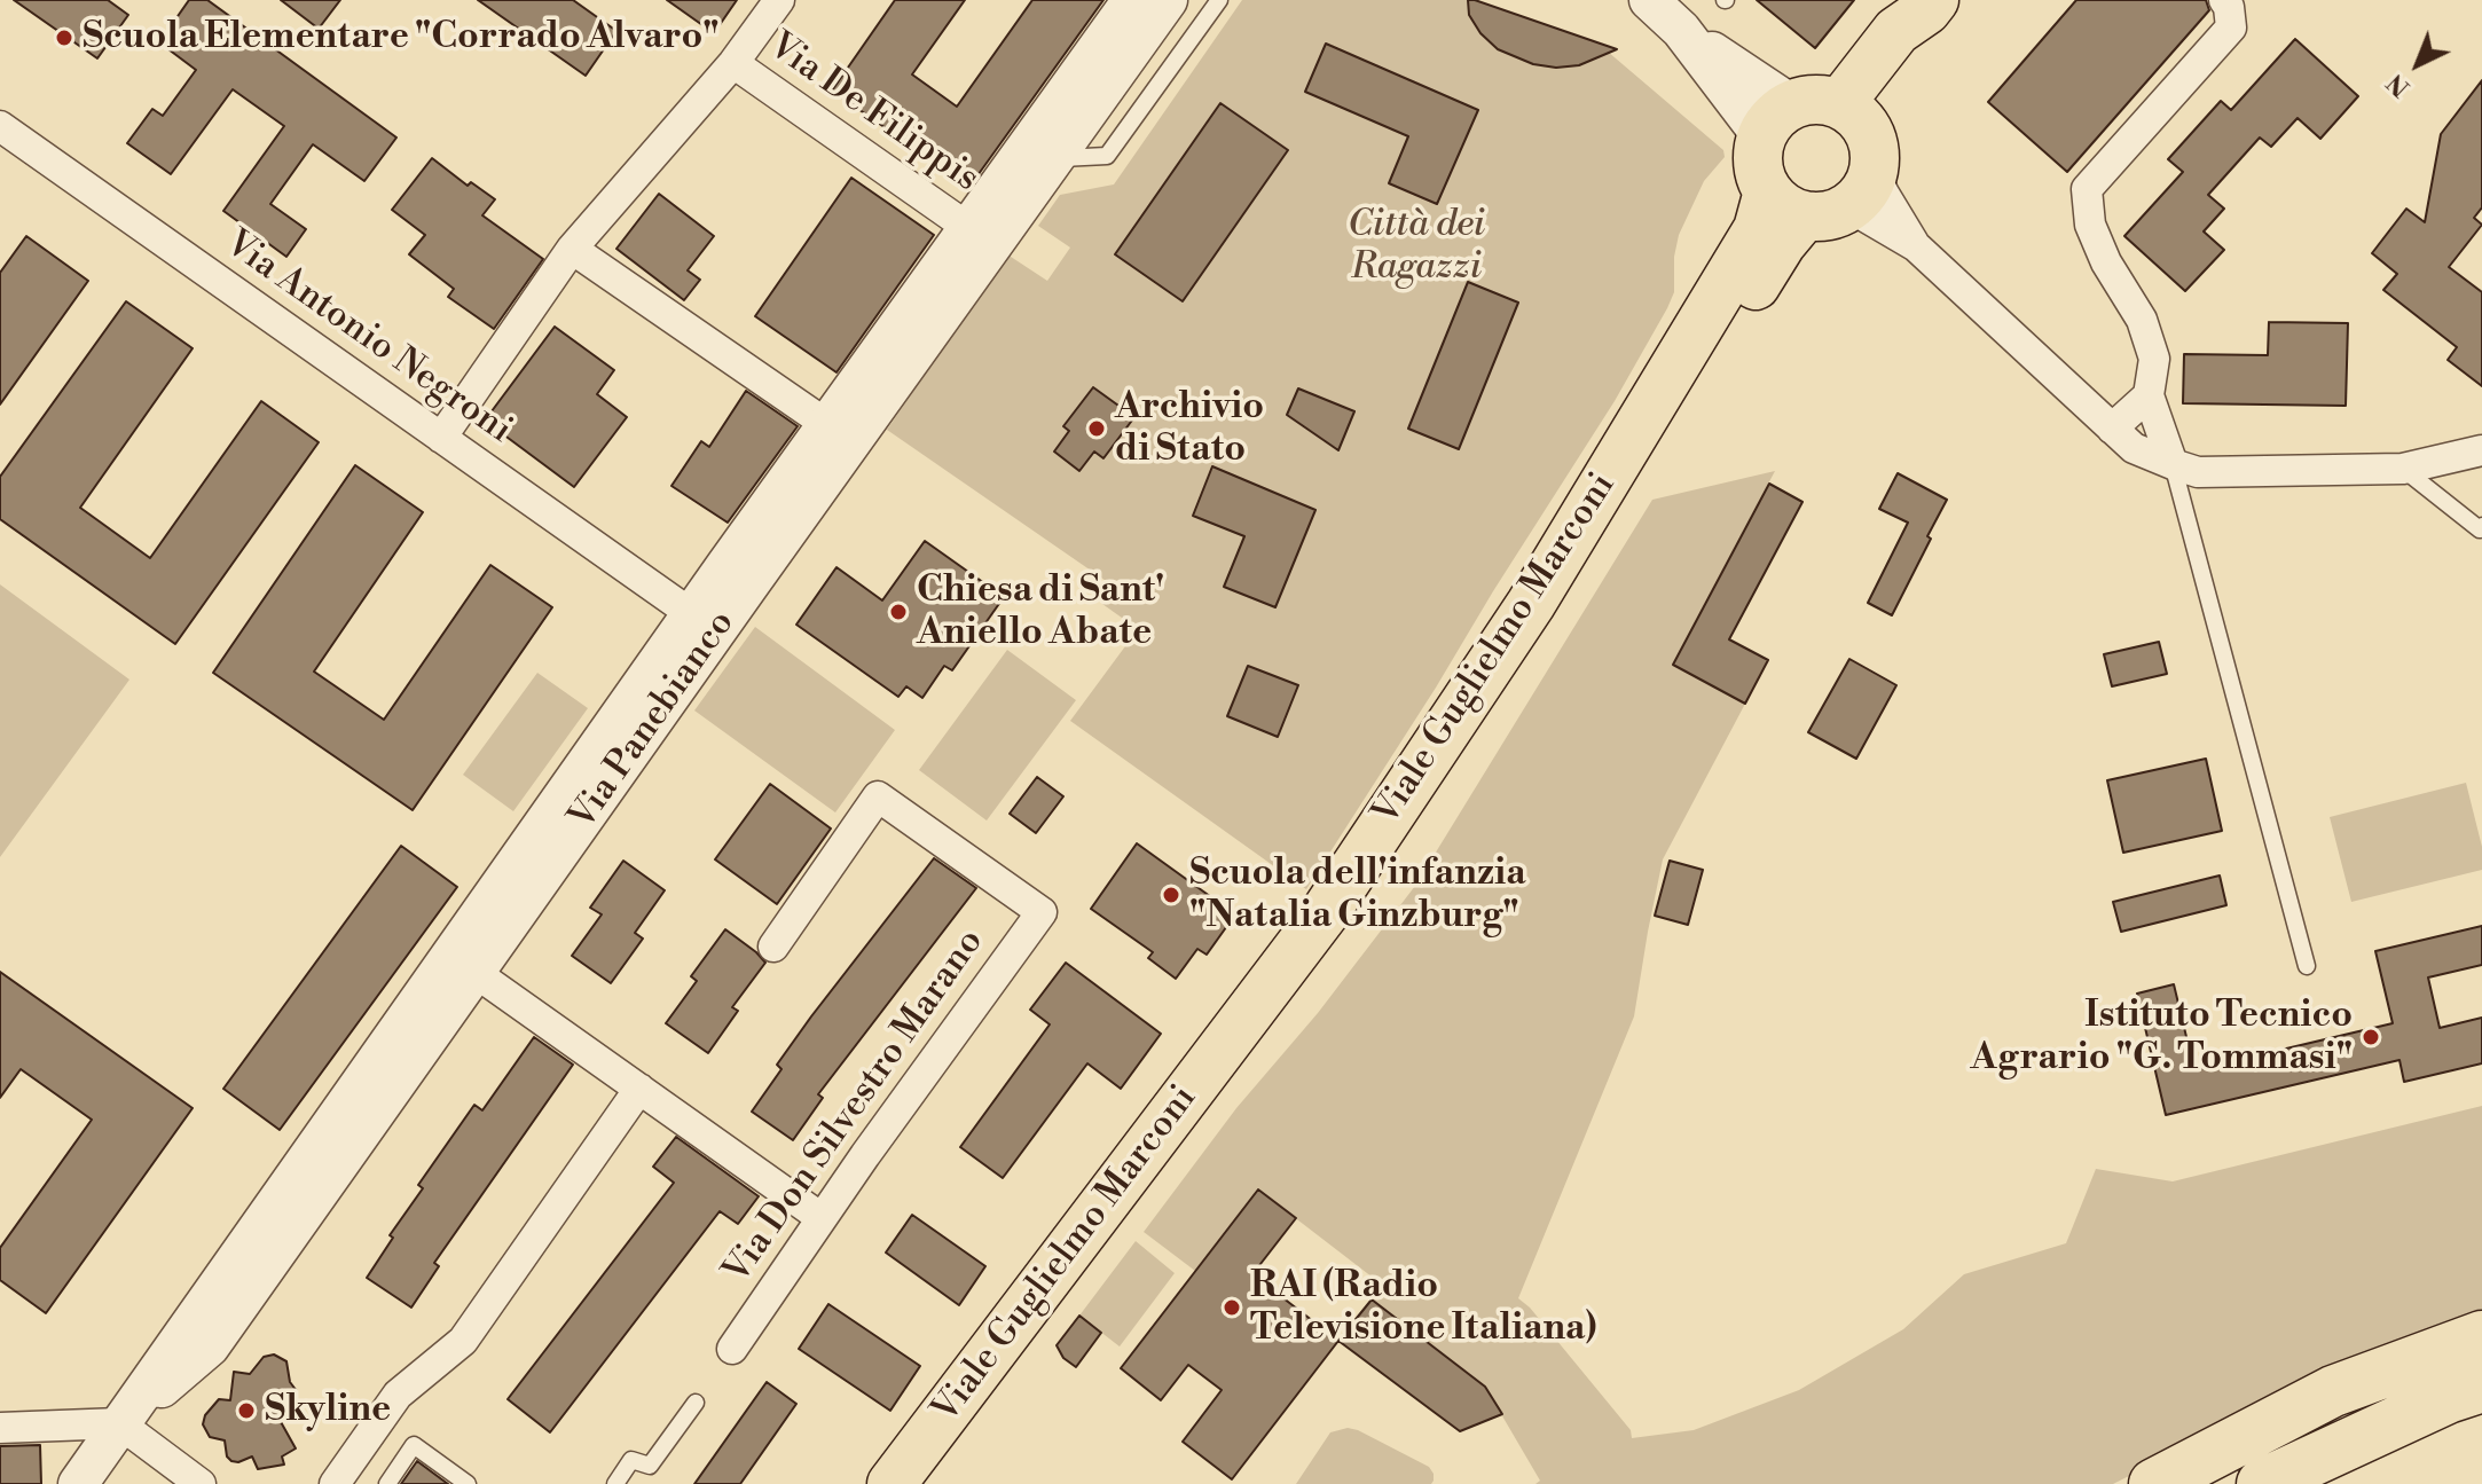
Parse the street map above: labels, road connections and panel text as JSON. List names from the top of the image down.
{
  "streets": {
    "main road": ["Viale Guglielmo Marconi"],
    "street": [
      "Via De Filippis",
      "Via Antonio Negroni",
      "Via Panebianco",
      "Via Don Silvestro Marano"
    ]
  },
  "crossings": [
    ["Via De Filippis", "Via Panebianco"],
    ["Via Antonio Negroni", "Via Panebianco"]
  ],
  "parks": ["Città dei Ragazzi"],
  "places": [
    "Scuola Elementare \"Corrado Alvaro\"",
    "Archivio di Stato",
    "Chiesa di Sant' Aniello Abate",
    "Scuola dell'infanzia \"Natalia Ginzburg\"",
    "Istituto Tecnico Agrario \"G. Tommasi\"",
    "RAI (Radio Televisione Italiana)",
    "Skyline"
  ],
  "north": "bottom left"
}
